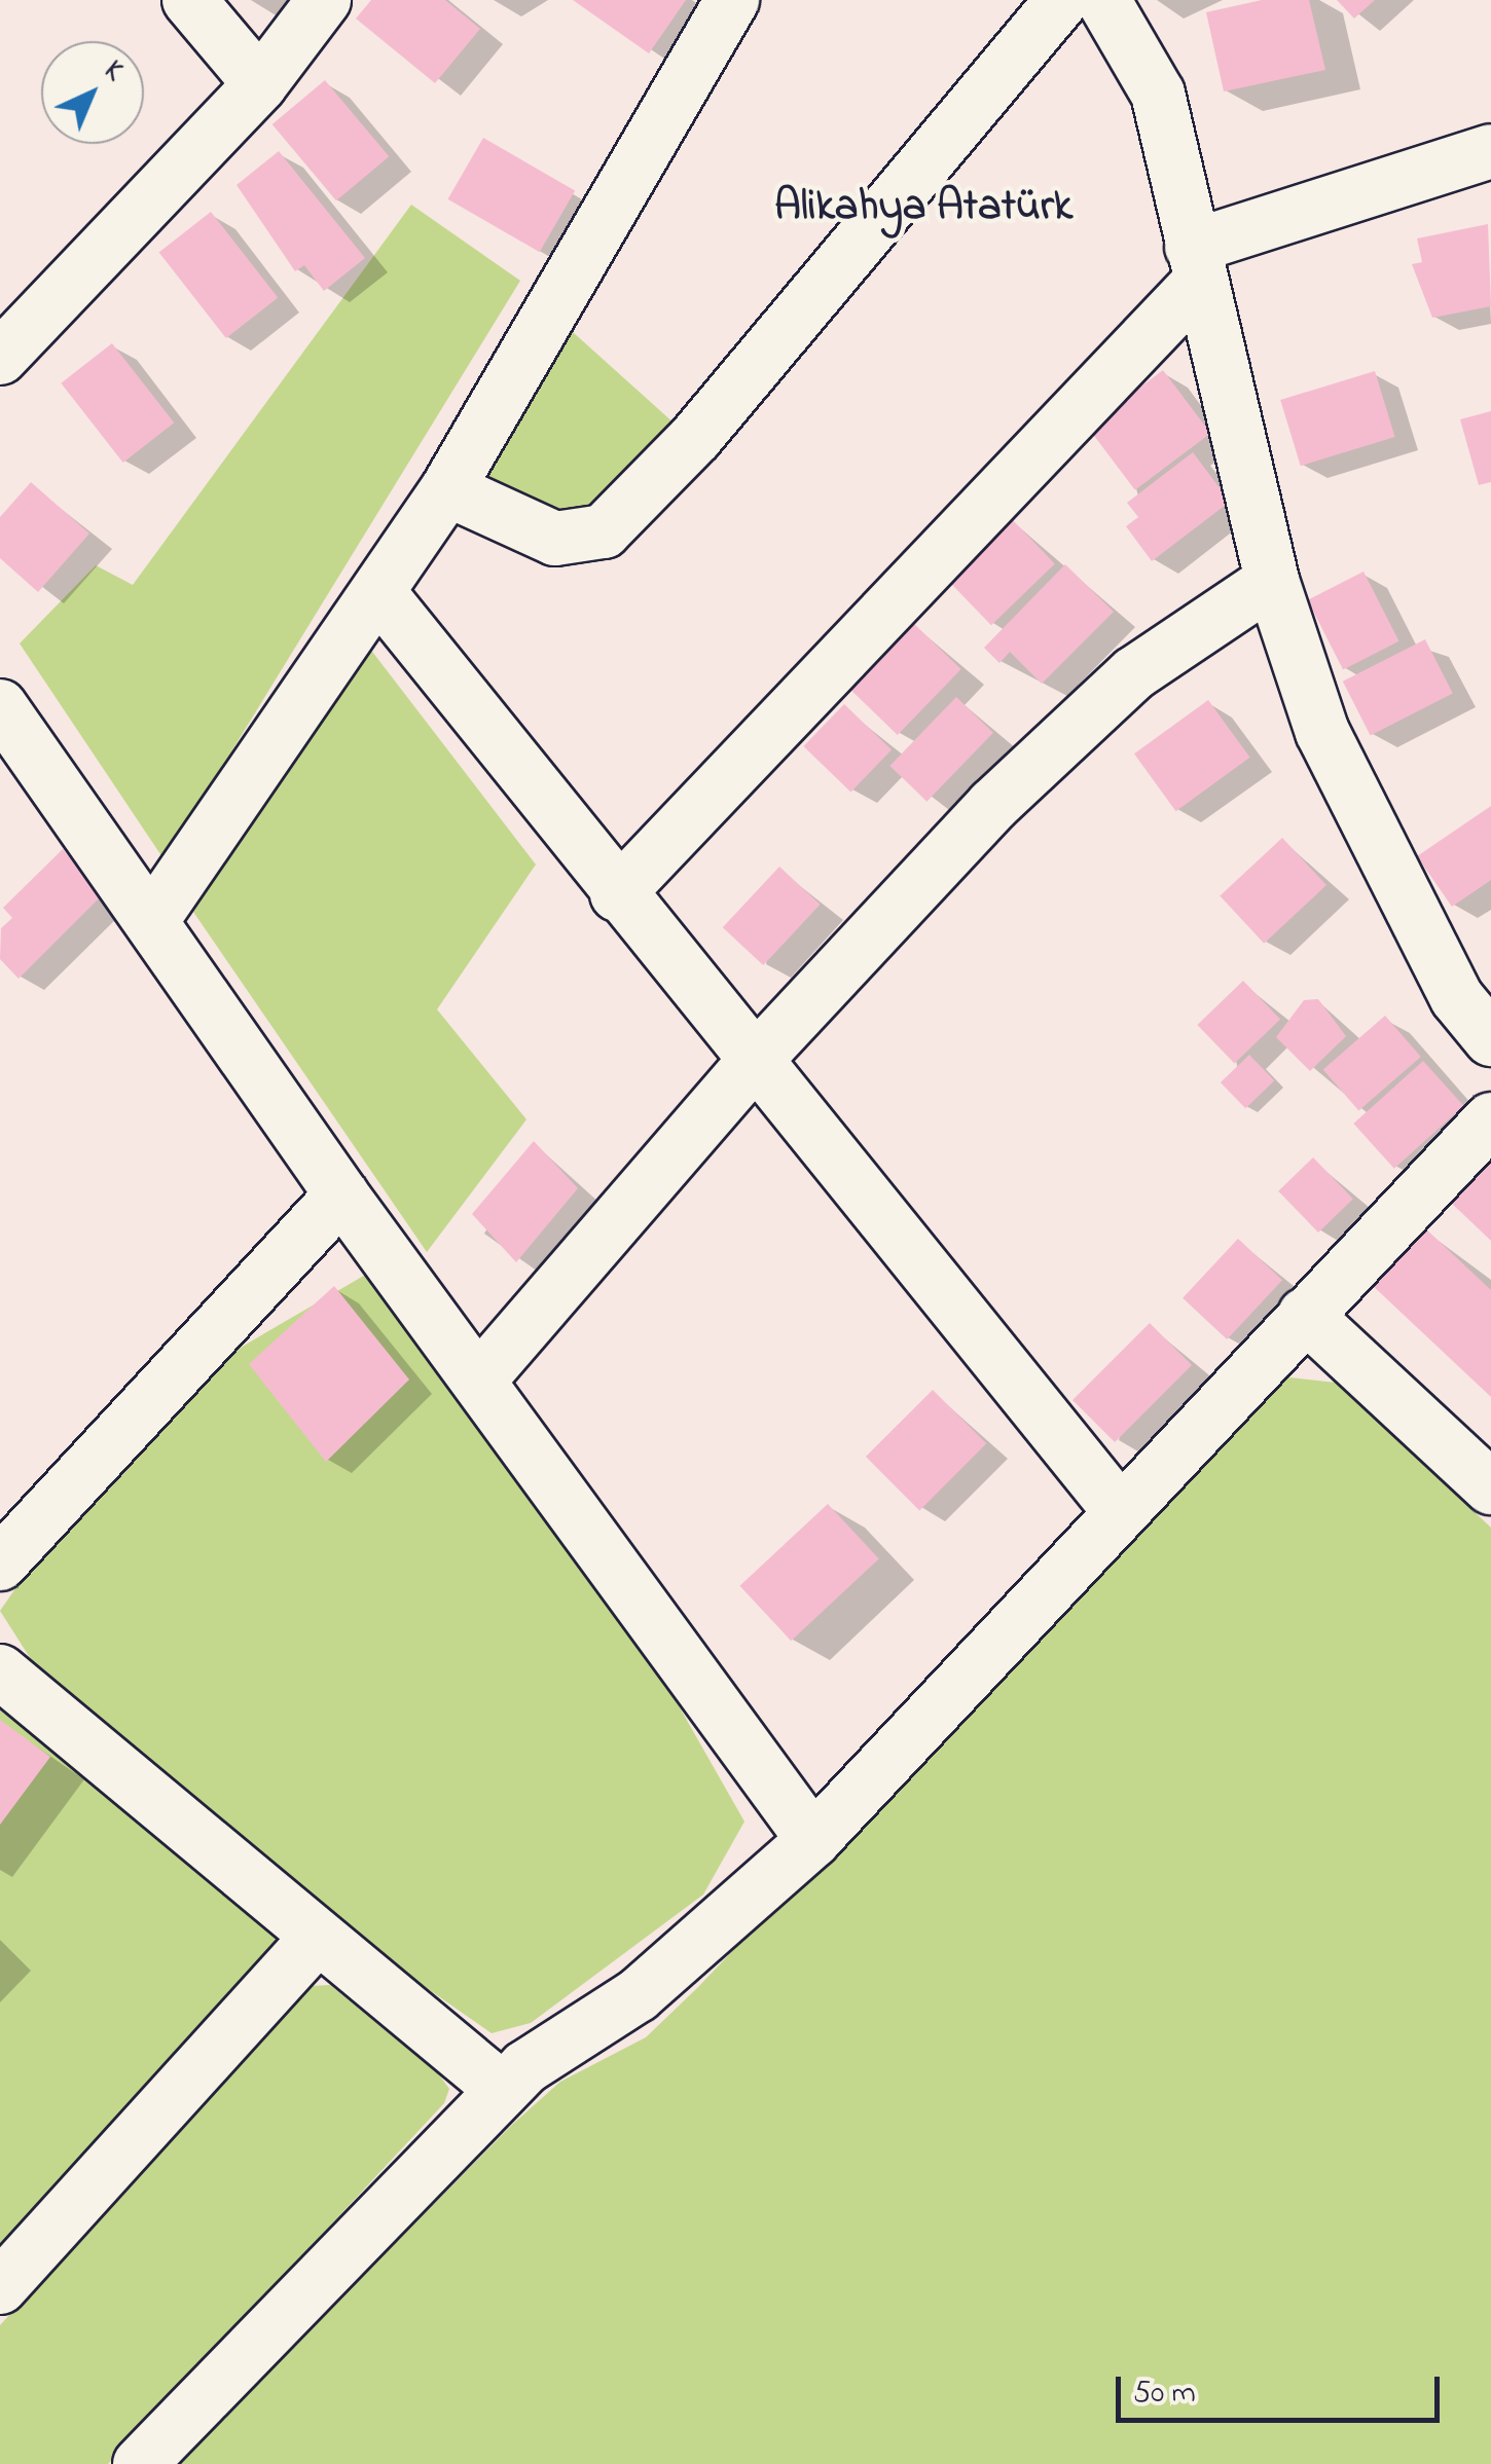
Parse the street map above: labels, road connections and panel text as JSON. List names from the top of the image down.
{
  "districts": ["Alikahya Atatürk"],
  "scale_bar": "50 m",
  "north": "top right"
}
